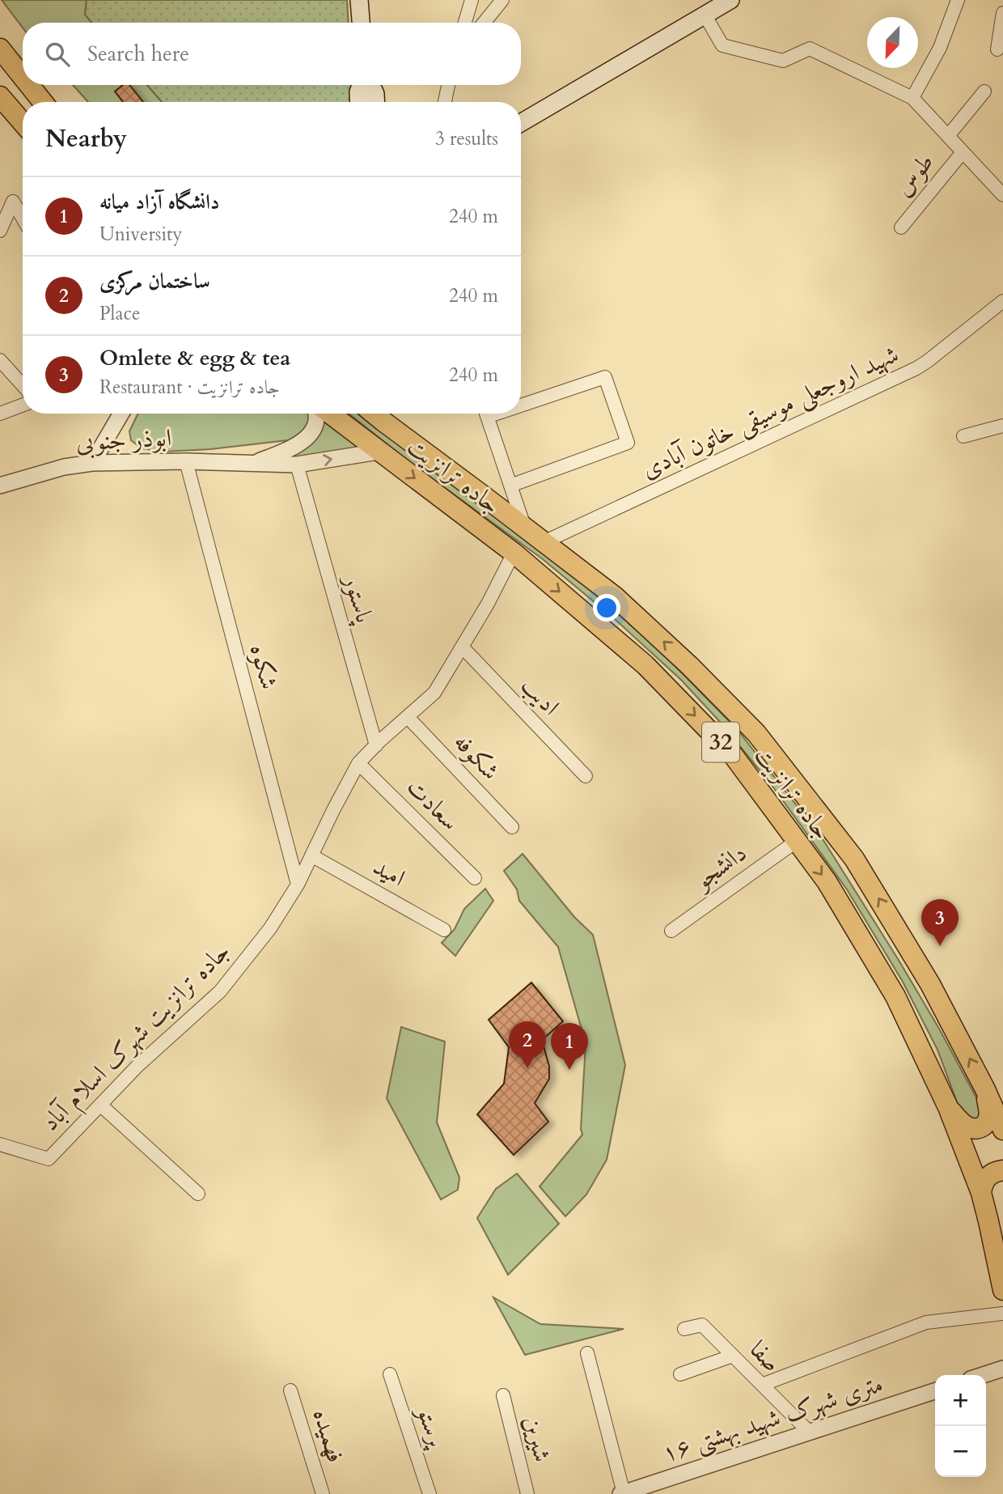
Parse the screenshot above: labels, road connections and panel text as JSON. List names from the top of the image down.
{
  "streets": {
    "main road": ["جاده ترانزیت", "32"],
    "street": [
      "طوس",
      "شهید اروجعلی موسیقی خاتون آبادی",
      "ابوذر جنوبی",
      "پاستور",
      "شکوه",
      "ادیب",
      "شکوفه",
      "سعادت",
      "دانشجو",
      "امید",
      "جاده ترانزیت شهرک اسلام آباد",
      "صفا",
      "۱۶ متری شهرک شهيد بهشتی",
      "پرستو",
      "فهمیده",
      "شیرین"
    ]
  },
  "crossings": [
    ["شهید اروجعلی موسیقی خاتون آبادی", "جاده ترانزیت"],
    ["ابوذر جنوبی", "جاده ترانزیت"],
    ["ابوذر جنوبی", "پاستور"],
    ["ابوذر جنوبی", "شکوه"],
    ["جاده ترانزیت", "دانشجو"],
    ["جاده ترانزیت", "جاده ترانزیت شهرک اسلام آباد"],
    ["پاستور", "جاده ترانزیت شهرک اسلام آباد"],
    ["شکوه", "جاده ترانزیت شهرک اسلام آباد"],
    ["ادیب", "جاده ترانزیت شهرک اسلام آباد"],
    ["شکوفه", "جاده ترانزیت شهرک اسلام آباد"],
    ["سعادت", "جاده ترانزیت شهرک اسلام آباد"],
    ["امید", "جاده ترانزیت شهرک اسلام آباد"],
    ["صفا", "۱۶ متری شهرک شهيد بهشتی"]
  ],
  "north": "bottom left",
  "page": {
    "search": "Search here",
    "heading": ["Nearby", "3 results"],
    "list": [
      {
        "mark": "1",
        "name": "دانشگاه آزاد میانه",
        "note": "University",
        "value": "240 m"
      },
      {
        "mark": "2",
        "name": "ساختمان مرکزی",
        "note": "Place",
        "value": "240 m"
      },
      {
        "mark": "3",
        "name": "Omlete & egg & tea",
        "note": "Restaurant · جاده ترانزیت",
        "value": "240 m"
      }
    ],
    "pins": ["3", "2", "1"],
    "map_buttons": ["+", "−"]
  }
}
